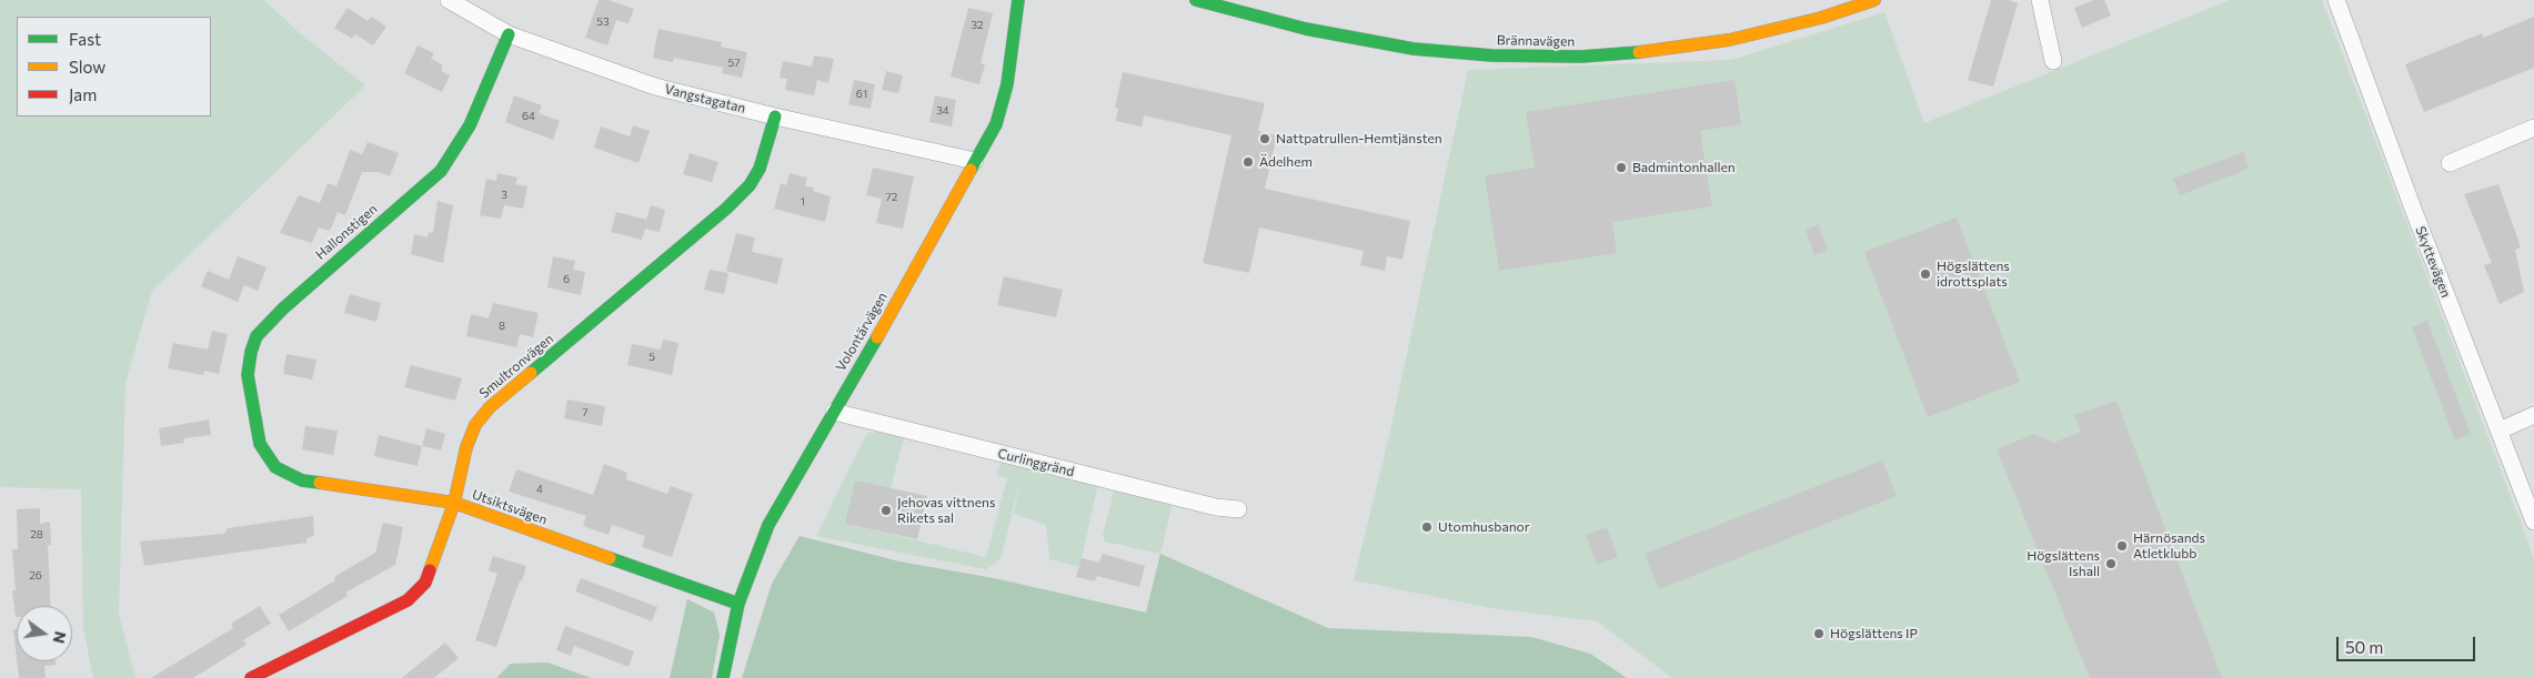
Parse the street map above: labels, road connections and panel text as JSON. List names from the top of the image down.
{
  "streets": {
    "street": [
      "Brännavägen",
      "Vangstagatan",
      "Hallonstigen",
      "Skyttevägen",
      "Volontärvägen",
      "Smultronvägen",
      "Curlinggränd",
      "Utsiktsvägen"
    ]
  },
  "crossings": [
    ["Vangstagatan", "Hallonstigen"],
    ["Vangstagatan", "Volontärvägen"],
    ["Vangstagatan", "Smultronvägen"],
    ["Hallonstigen", "Utsiktsvägen"],
    ["Volontärvägen", "Curlinggränd"],
    ["Volontärvägen", "Utsiktsvägen"],
    ["Smultronvägen", "Utsiktsvägen"]
  ],
  "places": [
    "Nattpatrullen-Hemtjänsten",
    "Ädelhem",
    "Badmintonhallen",
    "Högslättens idrottsplats",
    "Jehovas vittnens Rikets sal",
    "Utomhusbanor",
    "Härnösands Atletklubb",
    "Högslättens Ishall",
    "Högslättens IP"
  ],
  "house_numbers": [
    "53",
    "32",
    "57",
    "61",
    "34",
    "64",
    "3",
    "72",
    "1",
    "6",
    "8",
    "5",
    "7",
    "4",
    "28",
    "26"
  ],
  "legend": ["Fast", "Slow", "Jam"],
  "scale_bar": "50 m",
  "north": "right"
}
